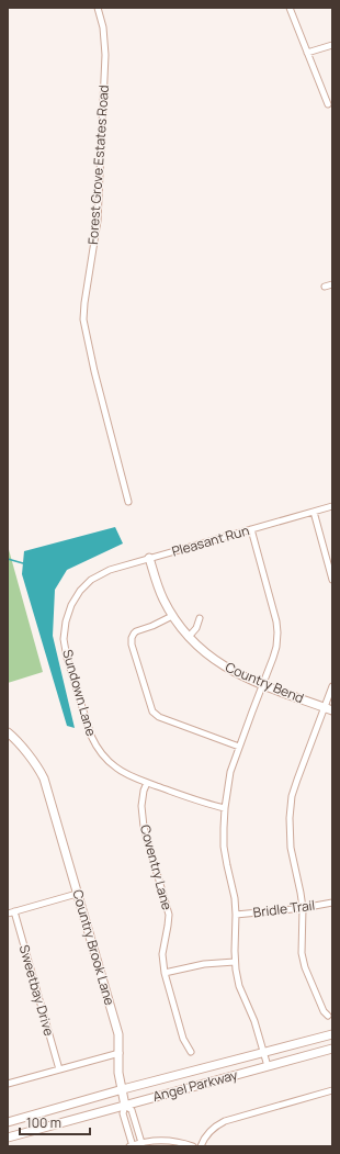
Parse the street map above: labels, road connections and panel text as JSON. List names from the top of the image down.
{
  "streets": {
    "main road": ["Country Bend", "Country Brook Lane", "Angel Parkway"],
    "street": [
      "Forest Grove Estates Road",
      "Pleasant Run",
      "Sundown Lane",
      "Coventry Lane",
      "Bridle Trail",
      "Sweetbay Drive"
    ]
  },
  "crossings": [
    ["Pleasant Run", "Country Bend"],
    ["Pleasant Run", "Sundown Lane"],
    ["Sundown Lane", "Coventry Lane"],
    ["Country Brook Lane", "Angel Parkway"]
  ],
  "scale_bar": "100 m"
}
